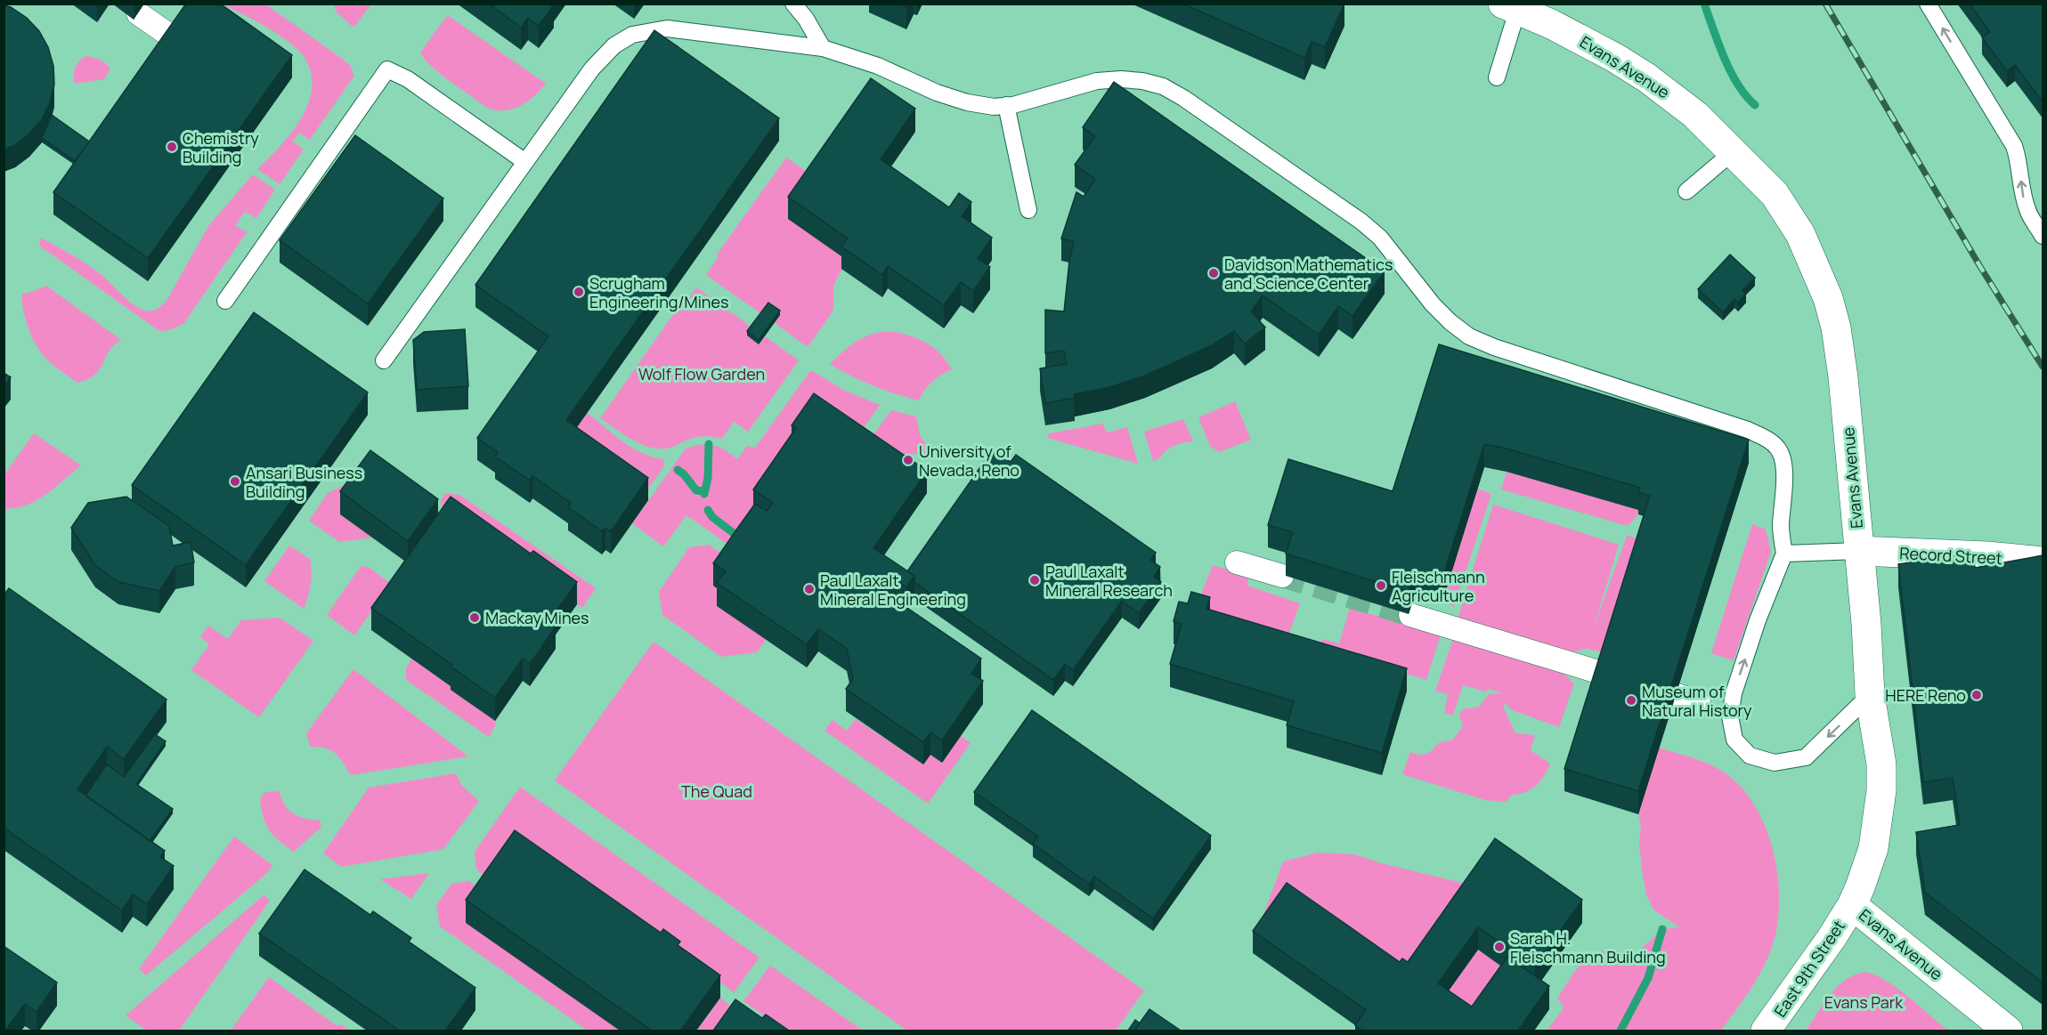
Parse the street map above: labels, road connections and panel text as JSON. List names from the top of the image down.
{
  "streets": {
    "street": ["Evans Avenue", "Record Street", "East 9th Street"]
  },
  "crossings": [
    ["Evans Avenue", "Record Street"],
    ["Evans Avenue", "East 9th Street"]
  ],
  "parks": ["Wolf Flow Garden", "The Quad", "Evans Park"],
  "places": [
    "Chemistry Building",
    "Davidson Mathematics and Science Center",
    "Scrugham Engineering/Mines",
    "University of Nevada, Reno",
    "Ansari Business Building",
    "Paul Laxalt Mineral Research",
    "Fleischmann Agriculture",
    "Paul Laxalt Mineral Engineering",
    "Mackay Mines",
    "HERE Reno",
    "Museum of Natural History",
    "Sarah H. Fleischmann Building"
  ]
}
